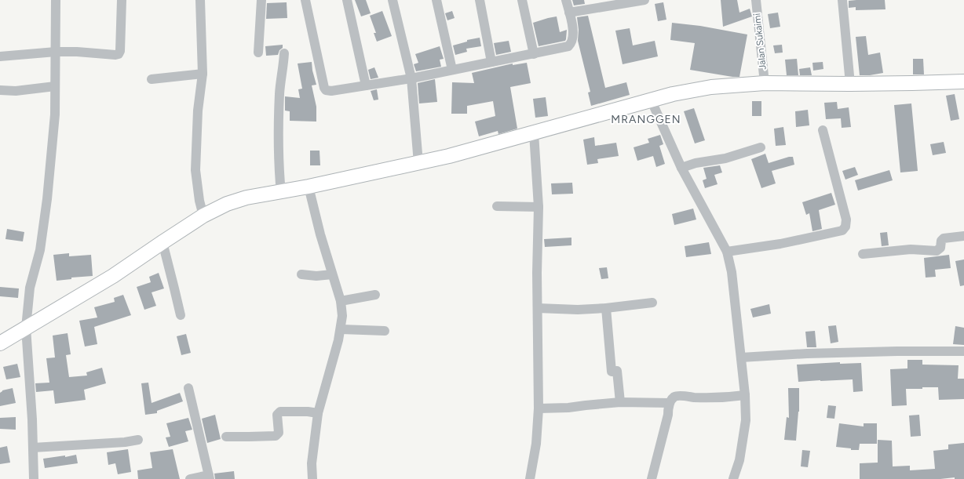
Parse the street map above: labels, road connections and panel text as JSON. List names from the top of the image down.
{
  "streets": {
    "street": ["Jalan Sukaimi"]
  },
  "districts": ["MRANGGEN"]
}
